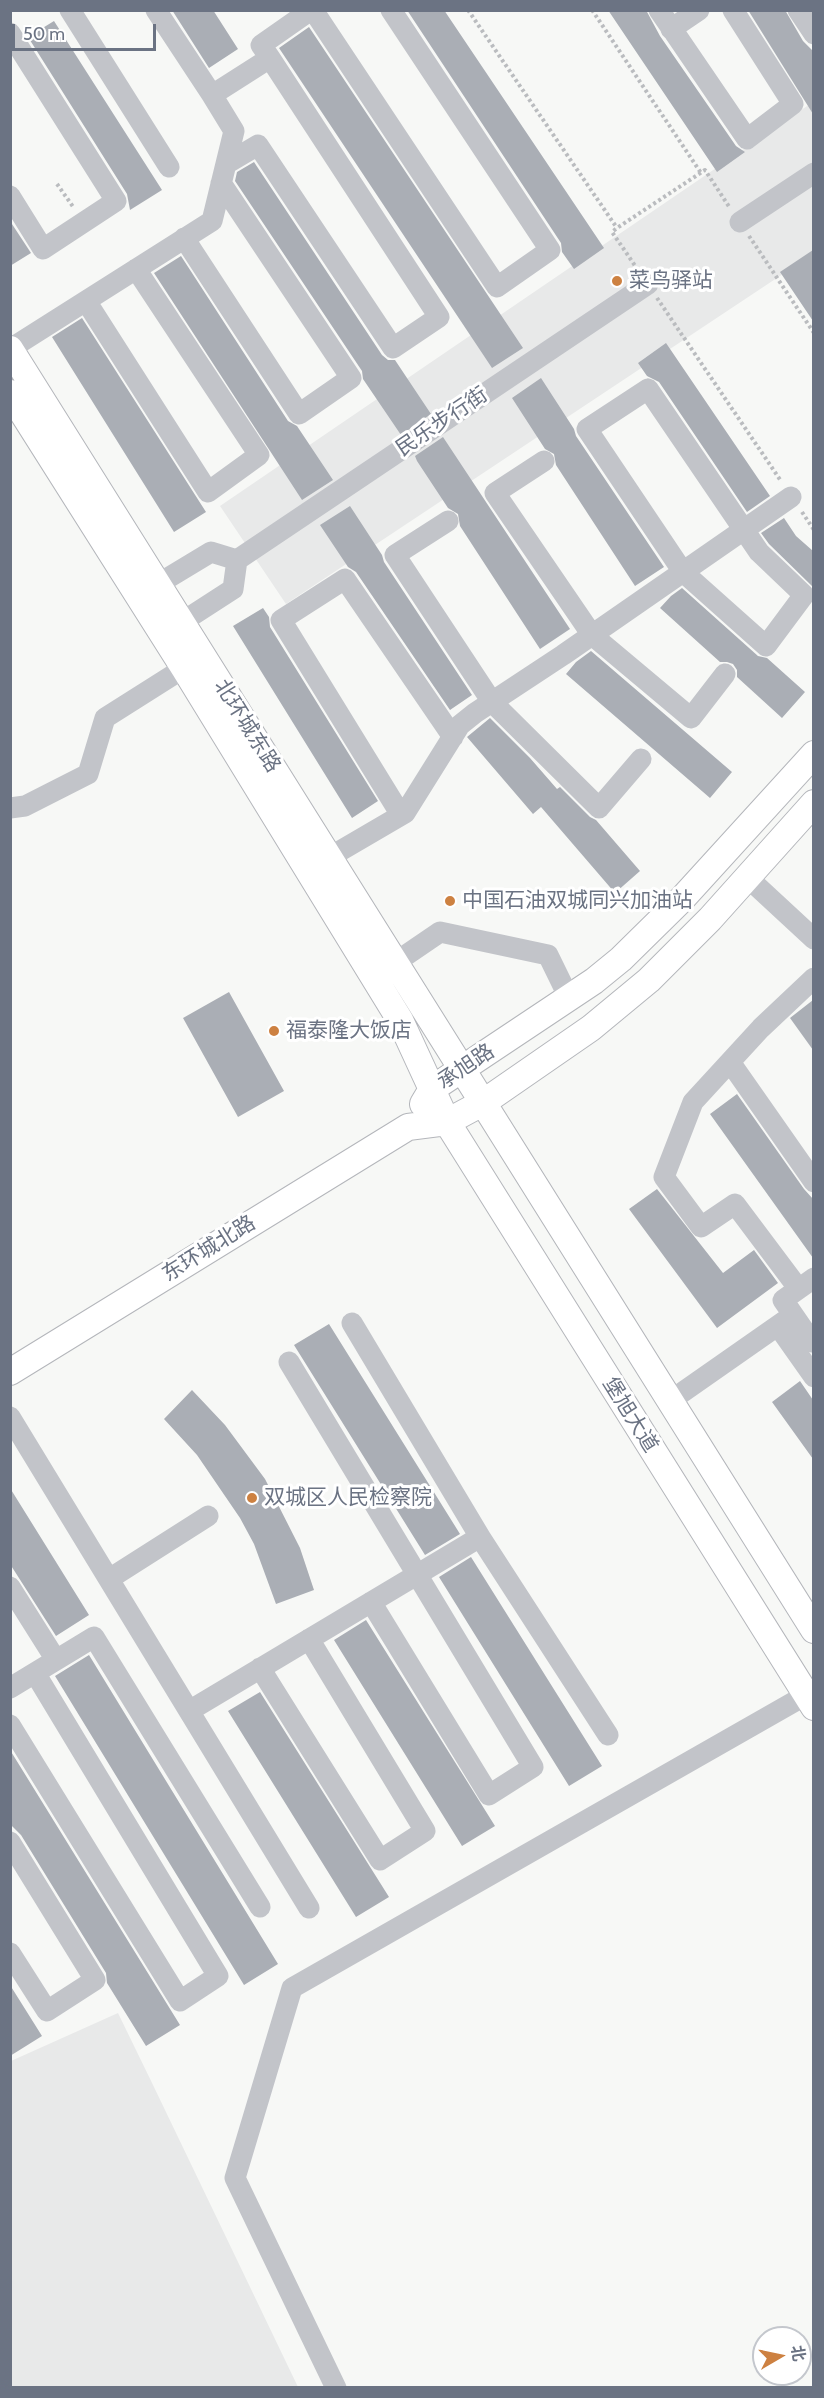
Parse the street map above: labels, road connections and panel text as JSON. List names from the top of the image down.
{
  "streets": {
    "main road": [
      "北环城东路",
      "承旭路",
      "东环城北路",
      "堡旭大道"
    ],
    "street": ["民乐步行街"]
  },
  "crossings": [
    ["北环城东路", "承旭路"],
    ["北环城东路", "堡旭大道"],
    ["承旭路", "东环城北路"],
    ["承旭路", "堡旭大道"]
  ],
  "places": [
    "菜鸟驿站",
    "中国石油双城同兴加油站",
    "福泰隆大饭店",
    "双城区人民检察院"
  ],
  "scale_bar": "50 m",
  "north": "right"
}
